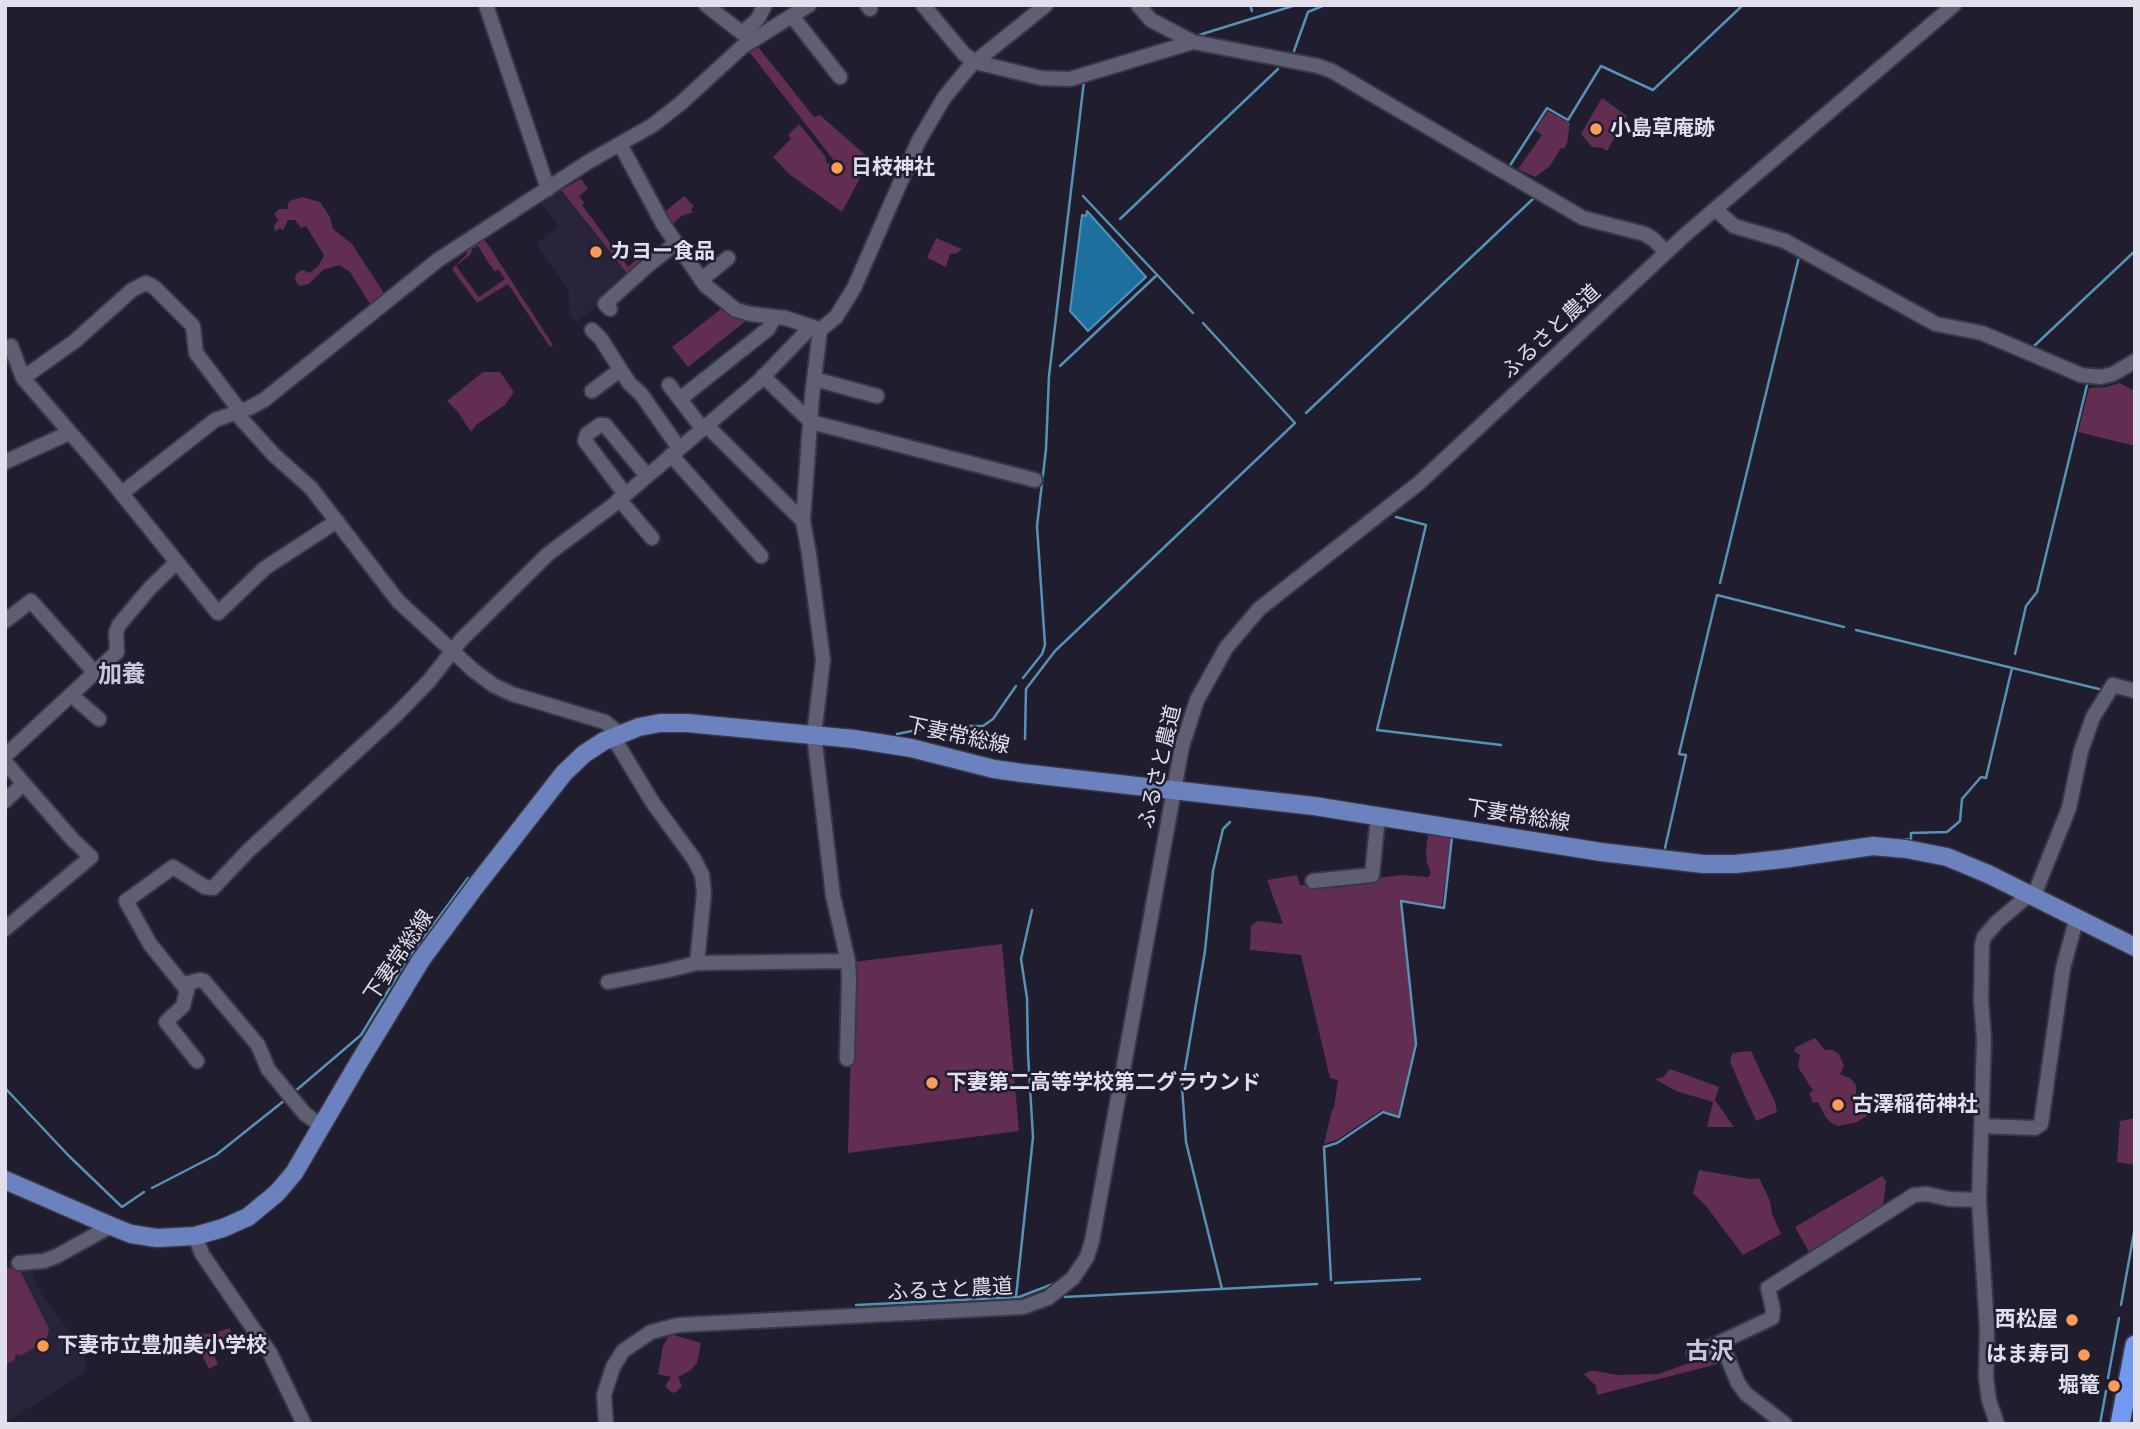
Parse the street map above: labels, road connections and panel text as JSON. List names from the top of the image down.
{
  "streets": {
    "main road": ["下妻常総線"],
    "street": ["ふるさと農道"]
  },
  "crossings": [
    ["ふるさと農道", "下妻常総線"]
  ],
  "districts": ["加養", "古沢"],
  "places": [
    "小島草庵跡",
    "日枝神社",
    "カヨー食品",
    "下妻第二高等学校第二グラウンド",
    "古澤稲荷神社",
    "西松屋",
    "下妻市立豊加美小学校",
    "はま寿司",
    "堀篭"
  ]
}
